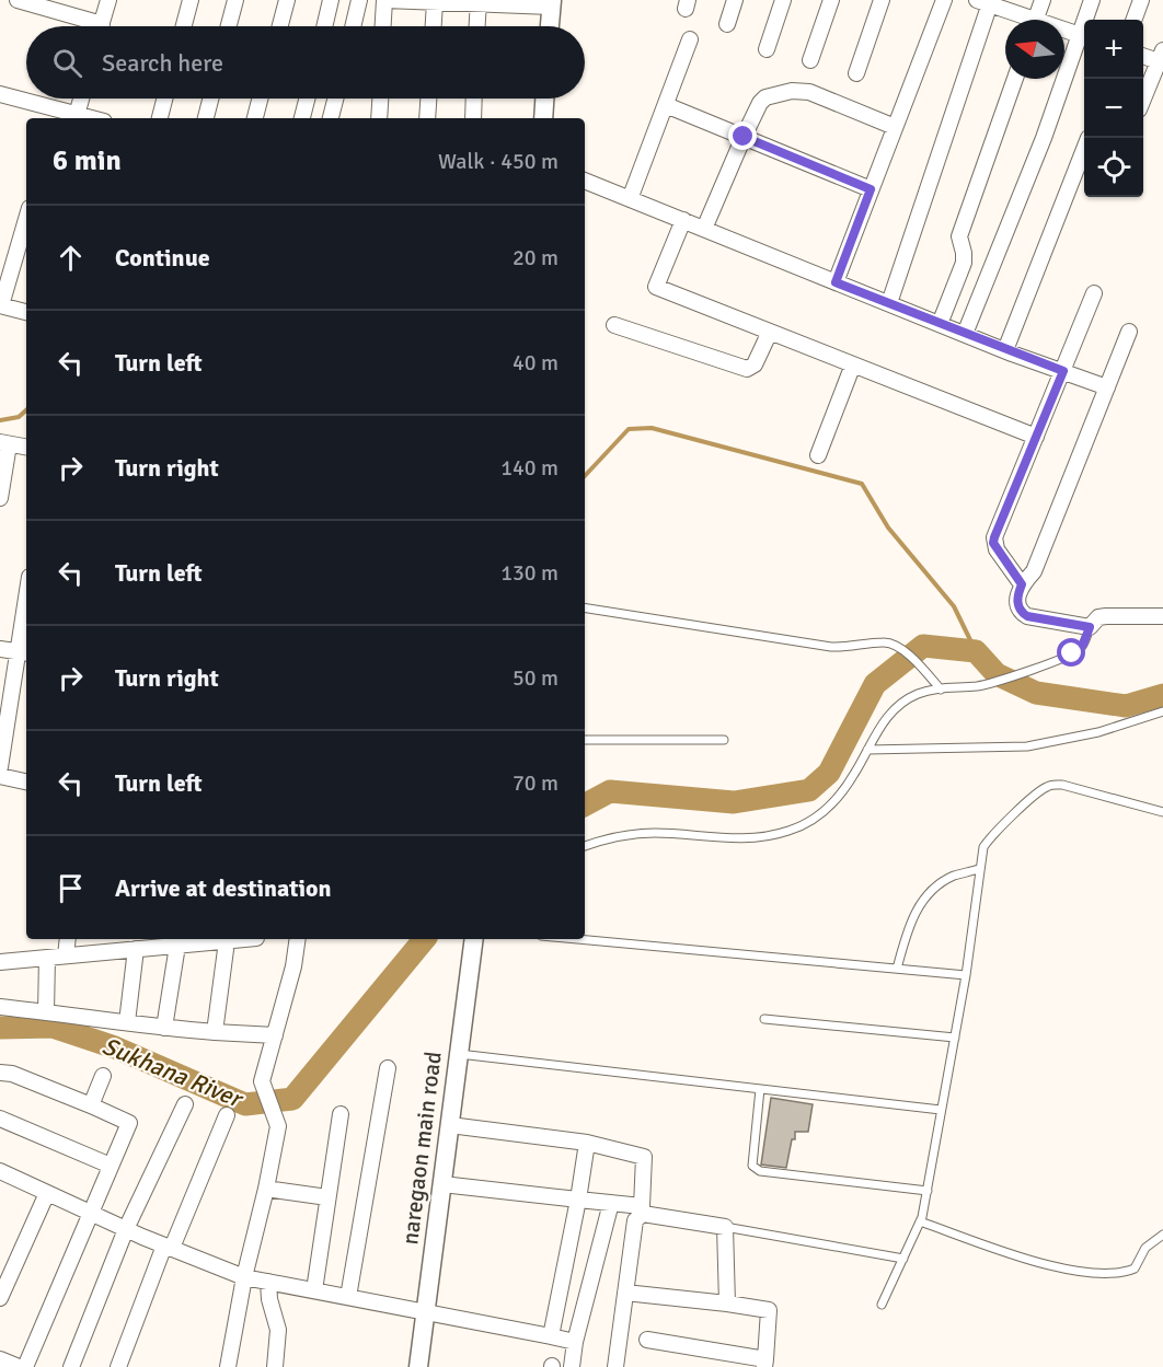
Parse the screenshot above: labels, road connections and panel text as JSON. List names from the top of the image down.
{
  "streets": {
    "street": ["naregaon main road"]
  },
  "water": ["Sukhana River"],
  "north": "left",
  "page": {
    "map_buttons": ["+", "−"],
    "search": "Search here",
    "heading": ["6 min", "Walk · 450 m"],
    "list": [
      ["Continue", "20 m"],
      ["Turn left", "40 m"],
      ["Turn right", "140 m"],
      ["Turn left", "130 m"],
      ["Turn right", "50 m"],
      ["Turn left", "70 m"],
      "Arrive at destination"
    ]
  }
}
